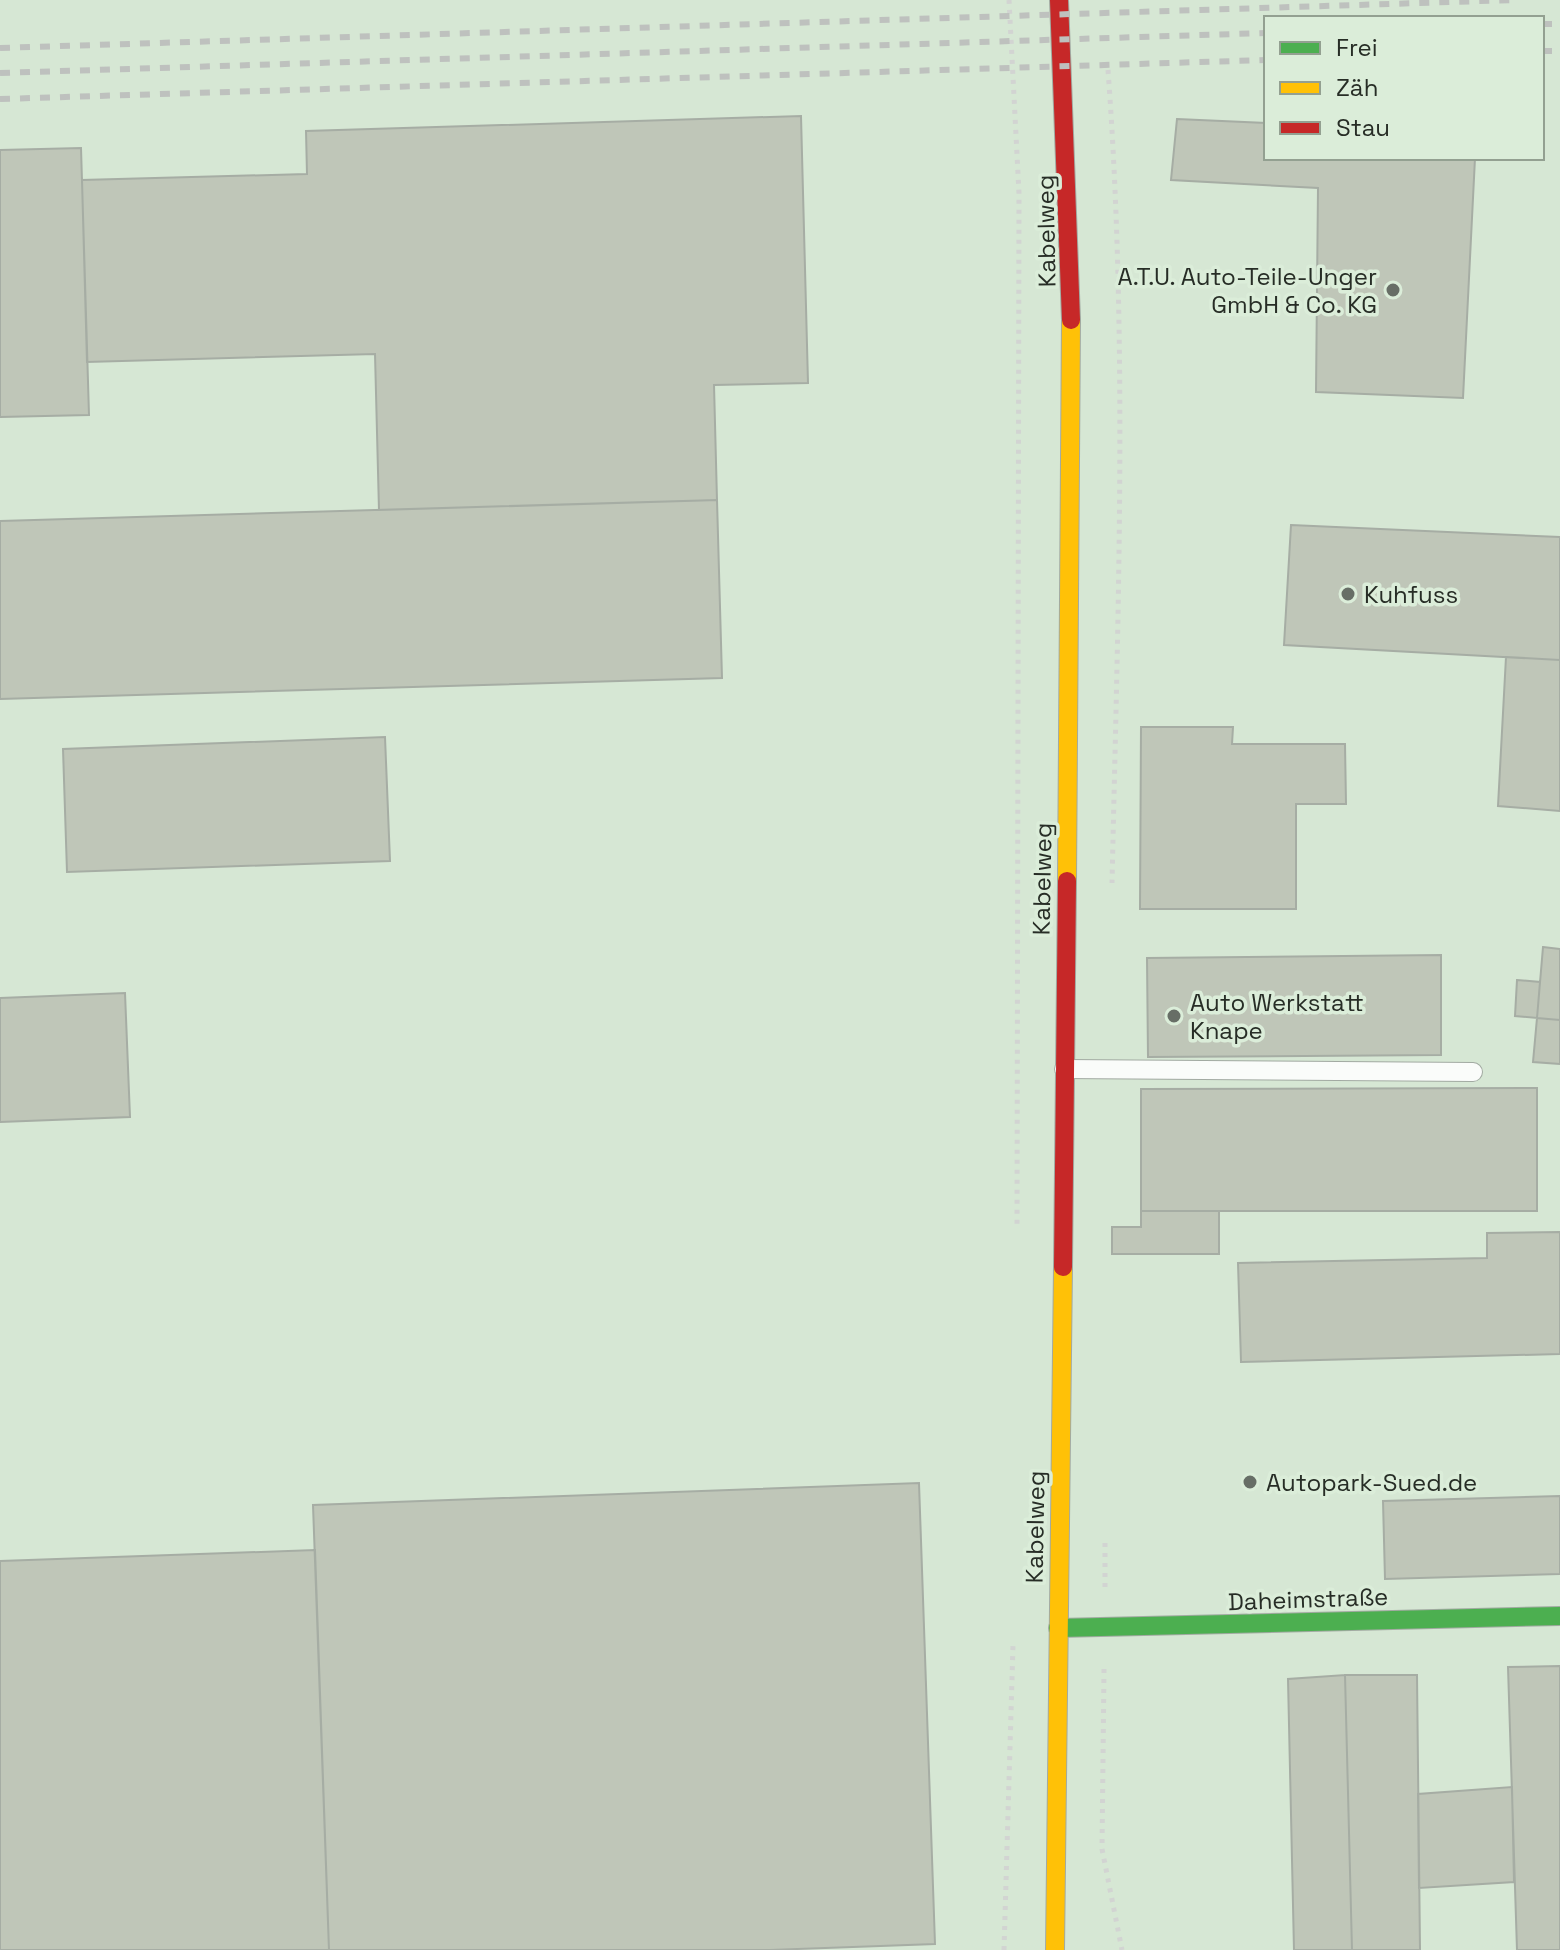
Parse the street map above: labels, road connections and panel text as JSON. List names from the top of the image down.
{
  "streets": {
    "street": ["Kabelweg", "Daheimstraße"]
  },
  "crossings": [
    ["Kabelweg", "Daheimstraße"]
  ],
  "places": [
    "A.T.U. Auto-Teile-Unger GmbH & Co. KG",
    "Kuhfuss",
    "Auto Werkstatt Knape",
    "Autopark-Sued.de"
  ],
  "legend": ["Frei", "Zäh", "Stau"]
}
